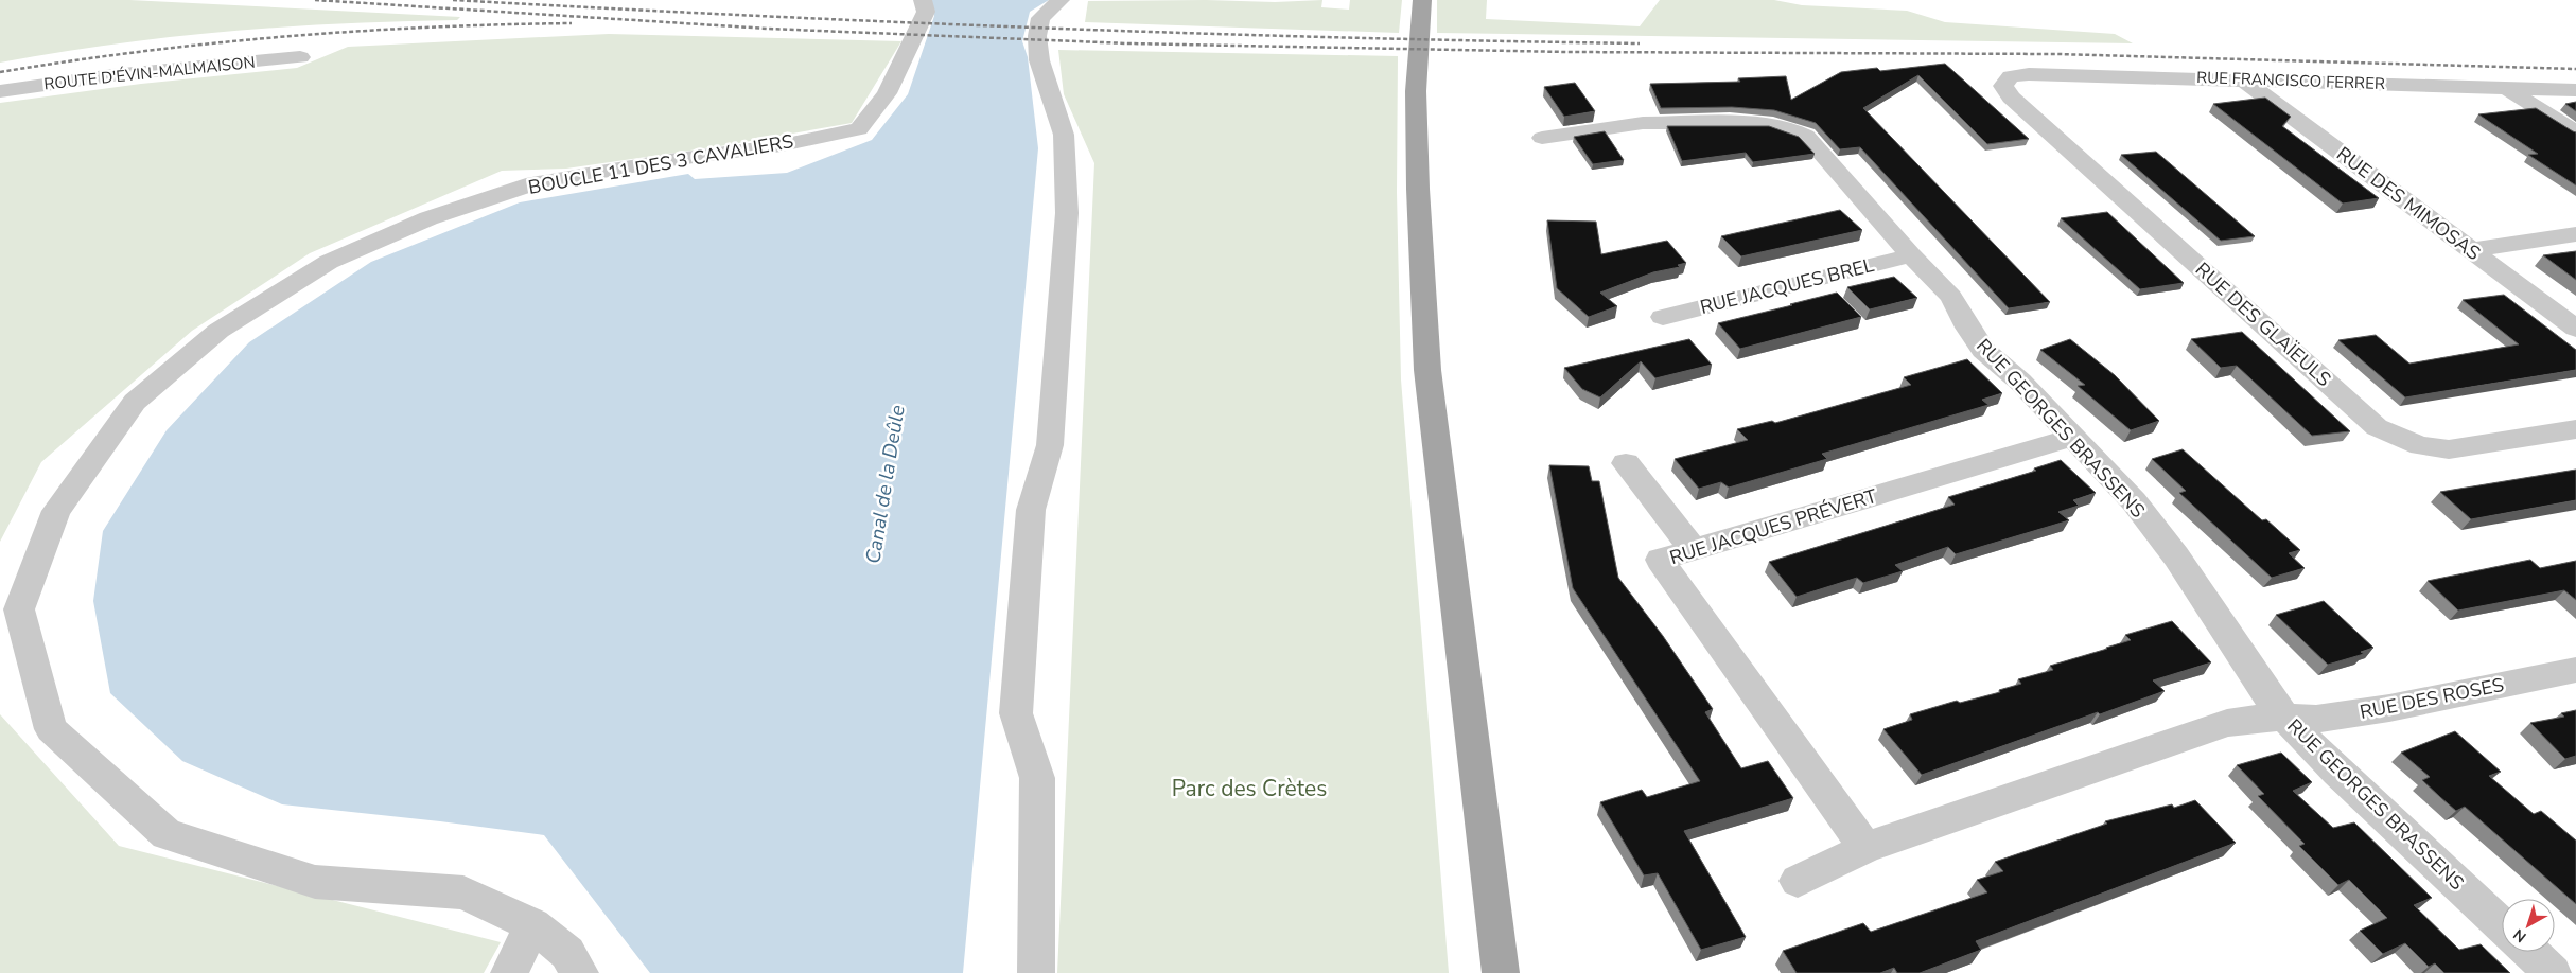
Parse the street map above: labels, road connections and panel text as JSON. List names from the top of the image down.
{
  "streets": {
    "street": [
      "ROUTE D'ÉVIN-MALMAISON",
      "RUE FRANCISCO FERRER",
      "BOUCLE 11 DES 3 CAVALIERS",
      "RUE DES MIMOSAS",
      "RUE JACQUES BREL",
      "RUE DES GLAÏEULS",
      "RUE GEORGES BRASSENS",
      "RUE JACQUES PRÉVERT",
      "RUE DES ROSES"
    ]
  },
  "crossings": [
    ["RUE FRANCISCO FERRER", "RUE DES MIMOSAS"],
    ["RUE FRANCISCO FERRER", "RUE DES GLAÏEULS"],
    ["RUE JACQUES BREL", "RUE GEORGES BRASSENS"],
    ["RUE GEORGES BRASSENS", "RUE JACQUES PRÉVERT"],
    ["RUE GEORGES BRASSENS", "RUE DES ROSES"]
  ],
  "water": ["Canal de la Deûle"],
  "parks": ["Parc des Crètes"],
  "north": "bottom left"
}
